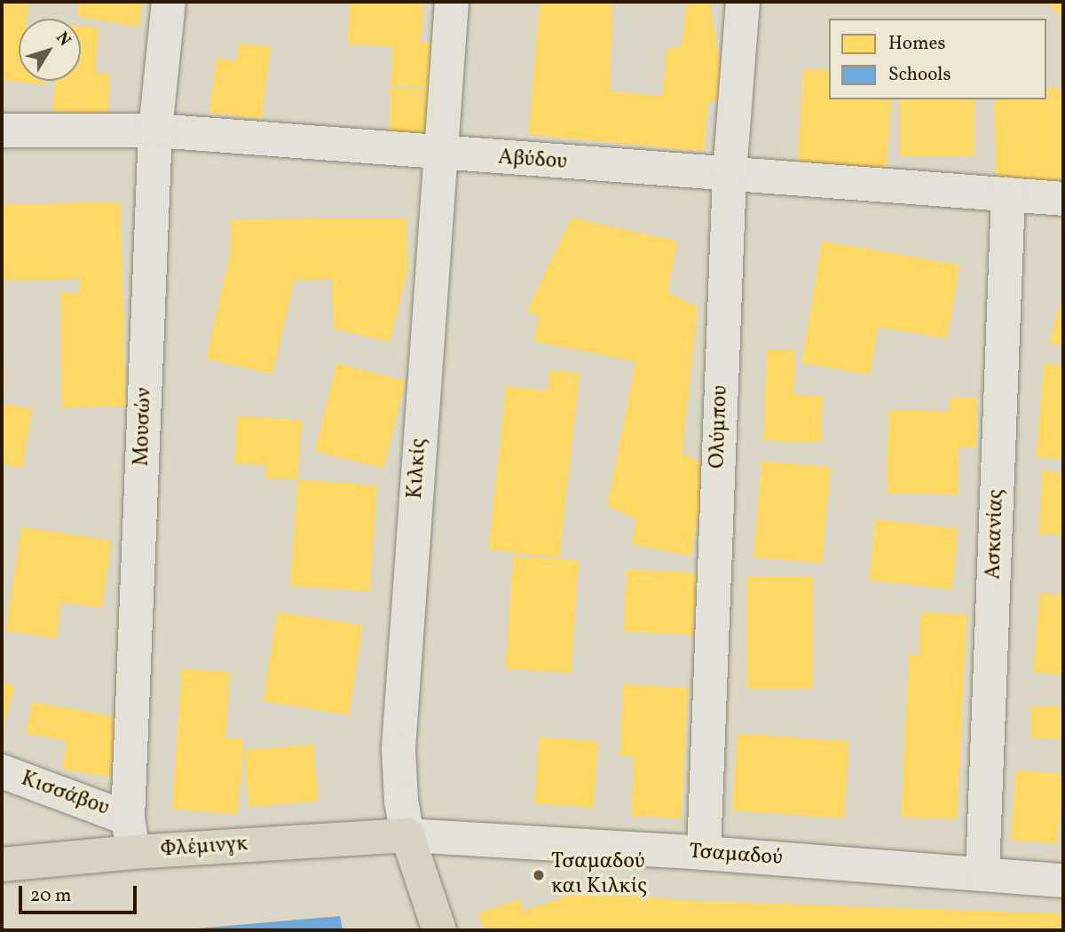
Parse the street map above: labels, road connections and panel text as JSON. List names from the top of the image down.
{
  "streets": {
    "main road": ["Κιλκίς", "Φλέμινγκ"],
    "street": [
      "Αβύδου",
      "Μουσών",
      "Ολύμπου",
      "Ασκανίας",
      "Κισσάβου",
      "Τσαμαδού"
    ]
  },
  "crossings": [
    ["Αβύδου", "Μουσών"],
    ["Αβύδου", "Ολύμπου"],
    ["Αβύδου", "Κιλκίς"],
    ["Αβύδου", "Ασκανίας"],
    ["Μουσών", "Κισσάβου"],
    ["Μουσών", "Φλέμινγκ"],
    ["Ολύμπου", "Τσαμαδού"],
    ["Κιλκίς", "Φλέμινγκ"],
    ["Κιλκίς", "Τσαμαδού"],
    ["Ασκανίας", "Τσαμαδού"],
    ["Φλέμινγκ", "Τσαμαδού"]
  ],
  "places": ["Τσαμαδού και Κιλκίς"],
  "legend": ["Homes", "Schools"],
  "scale_bar": "20 m",
  "north": "top right"
}
